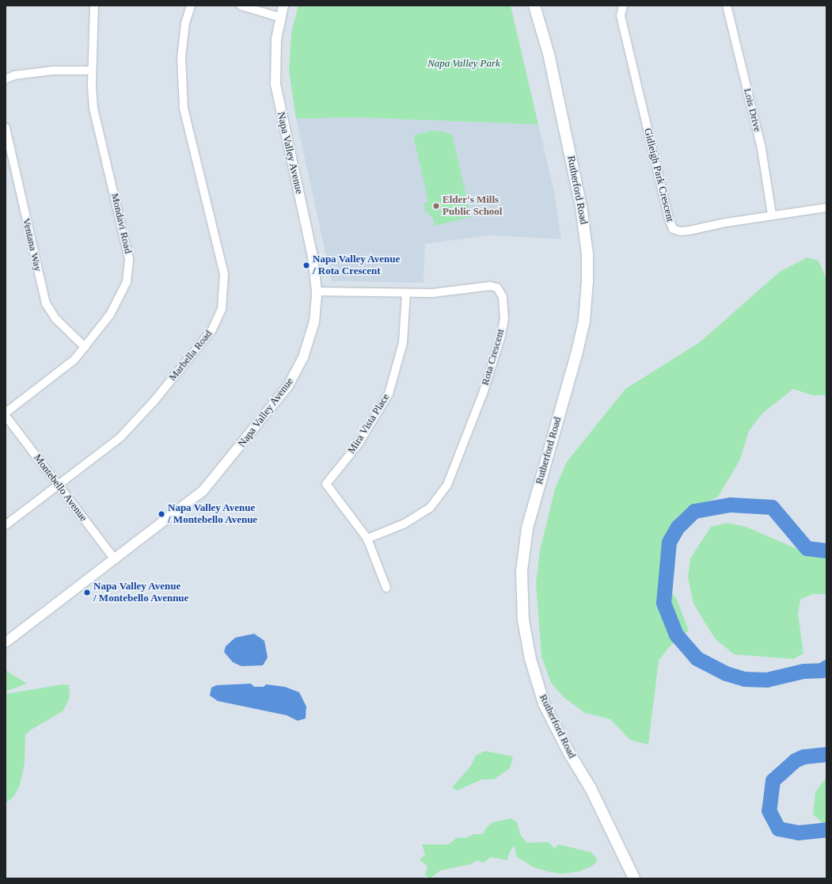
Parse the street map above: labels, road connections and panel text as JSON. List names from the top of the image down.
{
  "streets": {
    "main road": ["Rutherford Road"],
    "street": [
      "Lois Drive",
      "Napa Valley Avenue",
      "Gidleigh Park Crescent",
      "Mondavi Road",
      "Ventana Way",
      "Marbella Road",
      "Rota Crescent",
      "Mira Vista Place",
      "Montebello Avenue"
    ]
  },
  "crossings": [
    ["Lois Drive", "Gidleigh Park Crescent"],
    ["Napa Valley Avenue", "Rota Crescent"],
    ["Napa Valley Avenue", "Montebello Avenue"],
    ["Mondavi Road", "Ventana Way"],
    ["Marbella Road", "Montebello Avenue"],
    ["Rota Crescent", "Mira Vista Place"]
  ],
  "parks": ["Napa Valley Park"],
  "places": [
    "Elder's Mills Public School",
    "Napa Valley Avenue / Rota Crescent",
    "Napa Valley Avenue / Montebello Avenue",
    "Napa Valley Avenue / Montebello Avennue"
  ]
}
